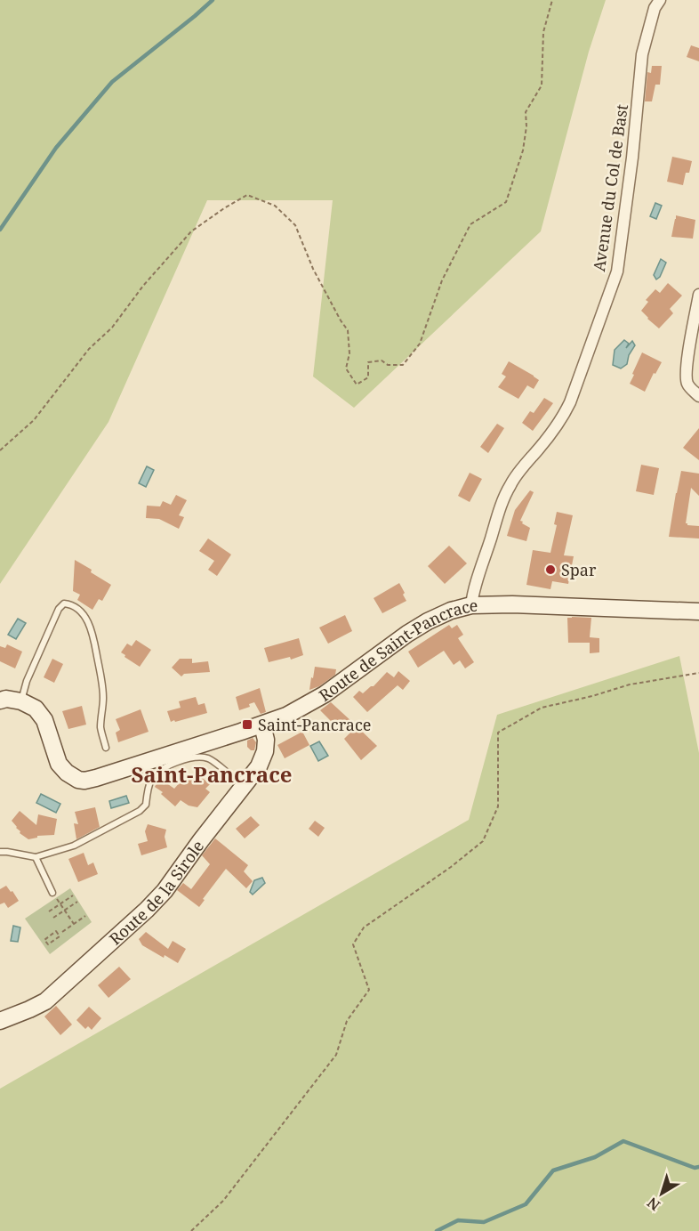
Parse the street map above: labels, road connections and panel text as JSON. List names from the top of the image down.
{
  "streets": {
    "street": ["Avenue du Col de Bast", "Route de Saint-Pancrace", "Route de la Sirole"]
  },
  "crossings": [
    ["Avenue du Col de Bast", "Route de Saint-Pancrace"],
    ["Route de Saint-Pancrace", "Route de la Sirole"]
  ],
  "districts": ["Saint-Pancrace"],
  "places": {
    "other": ["Spar"],
    "transit": ["Saint-Pancrace"]
  },
  "north": "bottom left"
}
